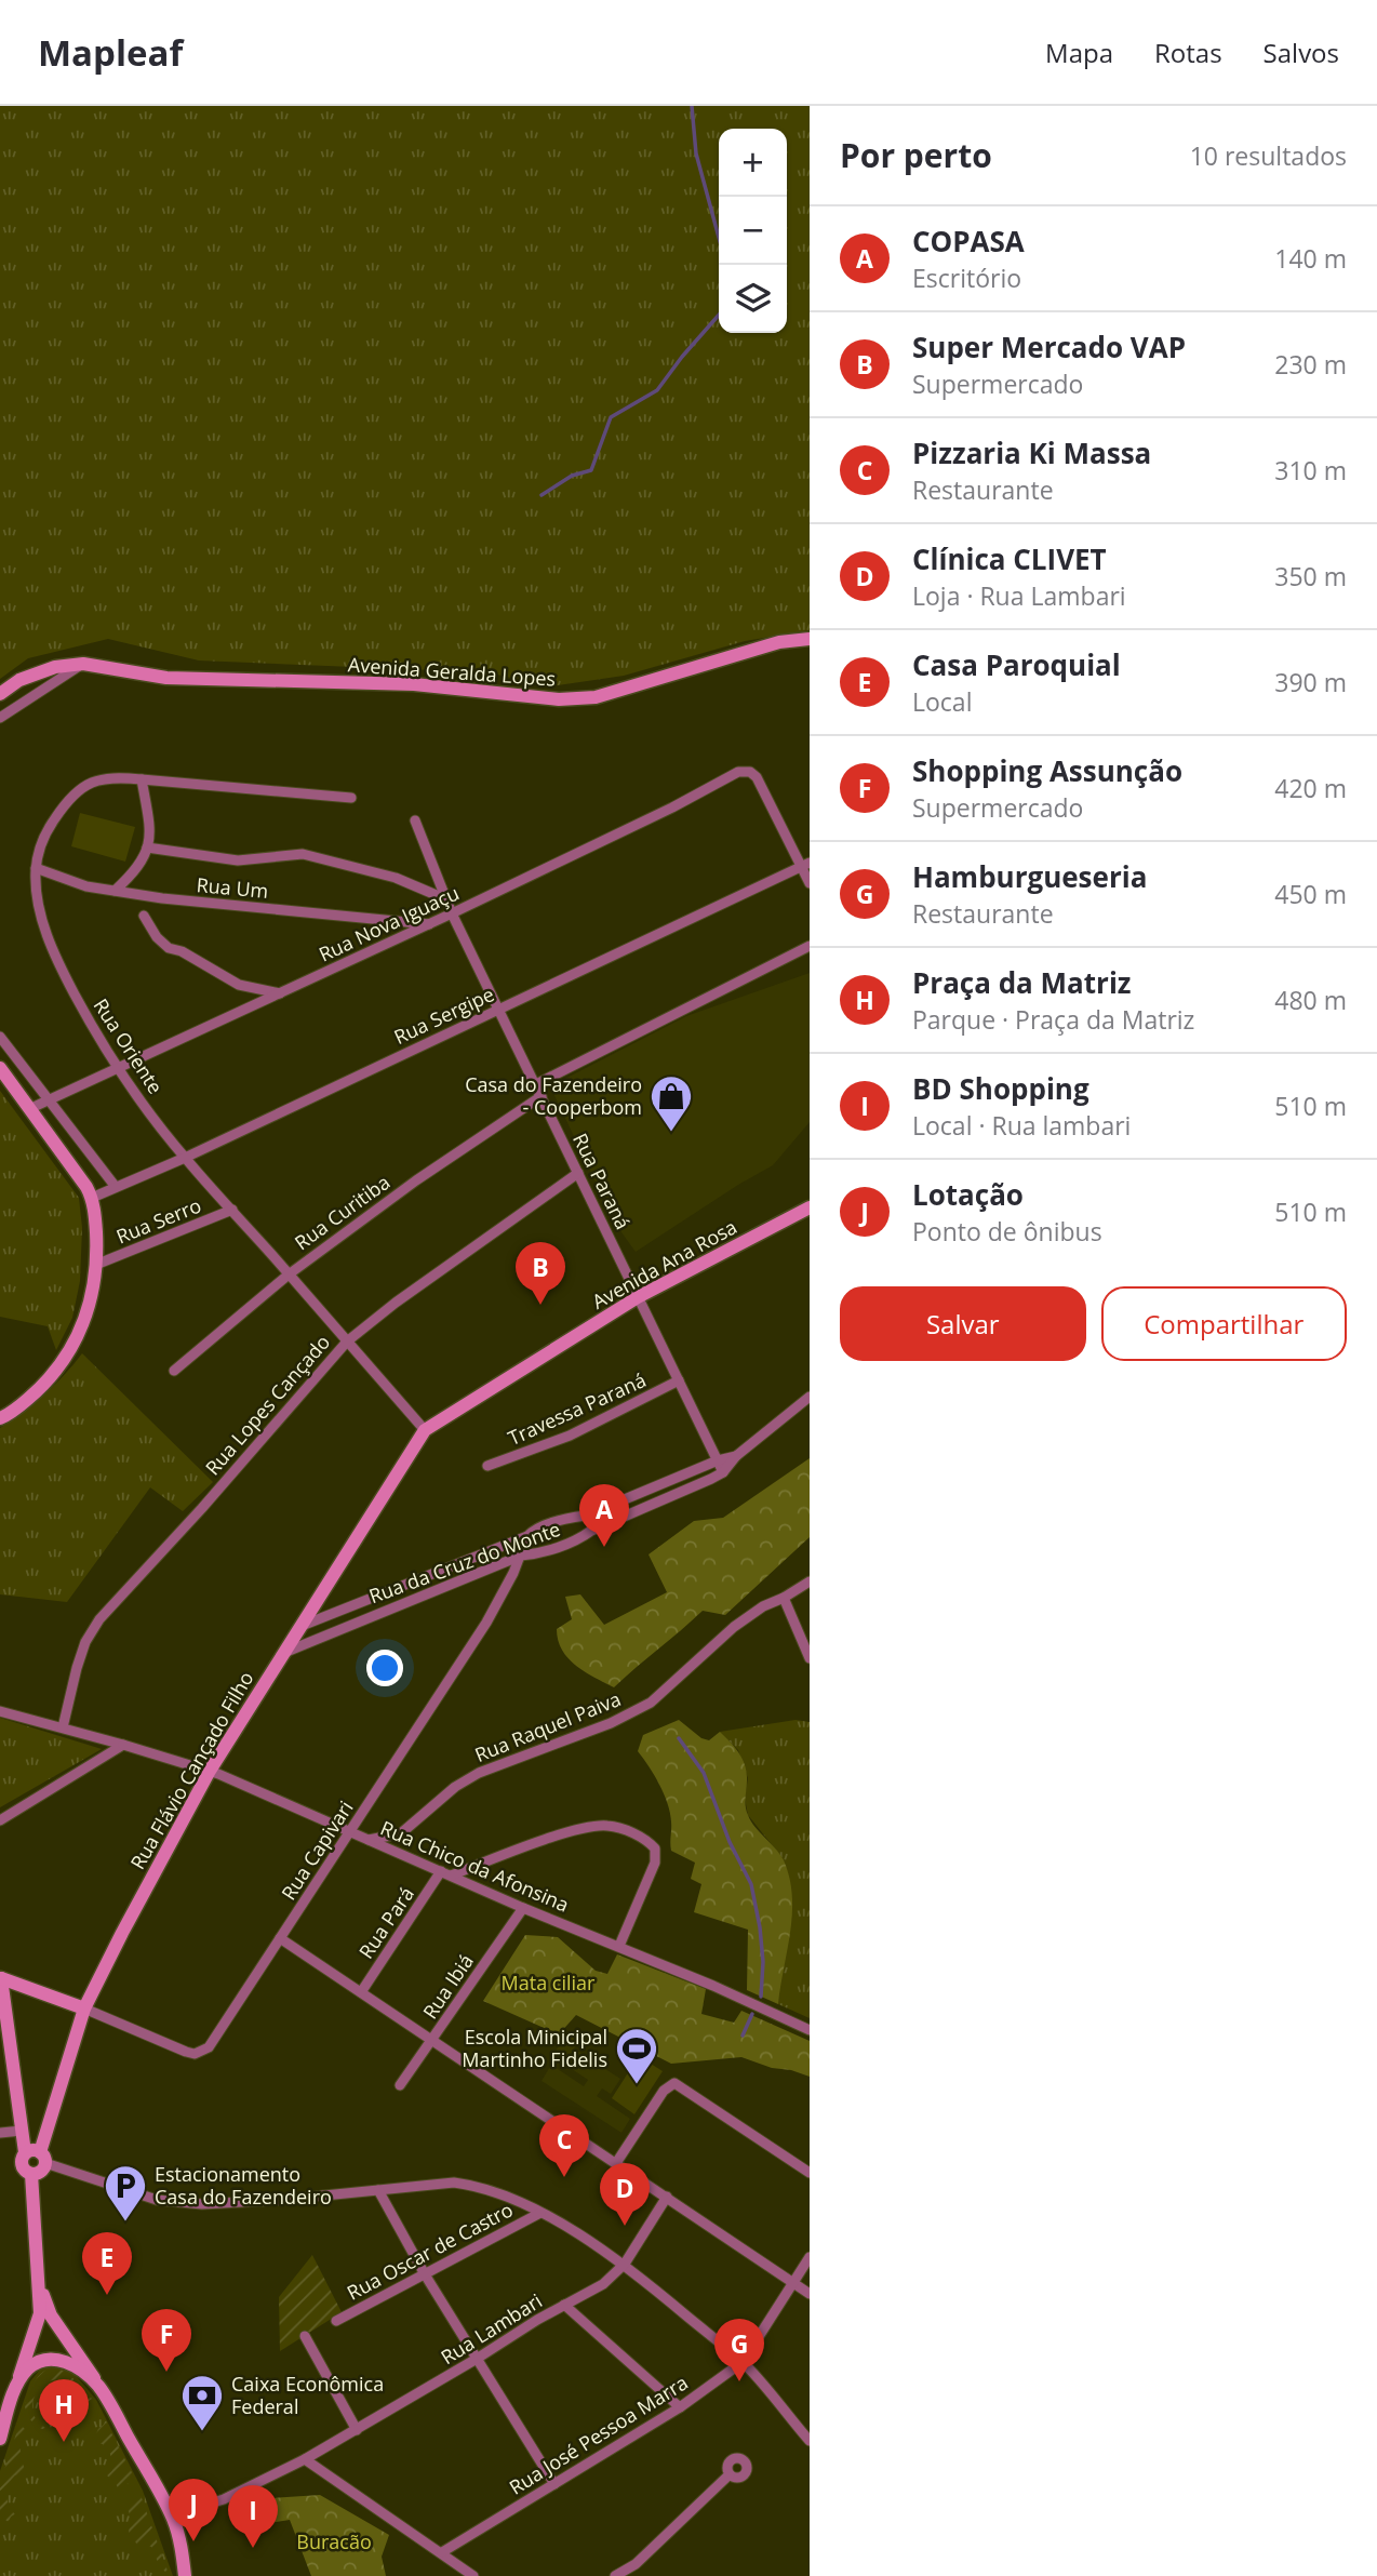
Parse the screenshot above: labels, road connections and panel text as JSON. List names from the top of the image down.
{
  "streets": {
    "main road": ["Avenida Geralda Lopes", "Avenida Ana Rosa", "Rua Flávio Cançado Filho"],
    "street": [
      "Rua Um",
      "Rua Nova Iguaçu",
      "Rua Sergipe",
      "Rua Oriente",
      "Rua Paraná",
      "Rua Curitiba",
      "Rua Serro",
      "Rua Lopes Cançado",
      "Travessa Paraná",
      "Rua da Cruz do Monte",
      "Rua Raquel Paiva",
      "Rua Capivari",
      "Rua Chico da Afonsina",
      "Rua Pará",
      "Rua Ibiá",
      "Rua Oscar de Castro",
      "Rua Lambari",
      "Rua José Pessoa Marra"
    ]
  },
  "crossings": [
    ["Rua Um", "Rua Nova Iguaçu"],
    ["Rua Um", "Rua Oriente"],
    ["Rua Nova Iguaçu", "Rua Sergipe"],
    ["Rua Nova Iguaçu", "Rua Oriente"],
    ["Rua Nova Iguaçu", "Rua Paraná"],
    ["Rua Sergipe", "Rua Oriente"],
    ["Rua Sergipe", "Rua Paraná"],
    ["Rua Oriente", "Rua Curitiba"],
    ["Rua Oriente", "Rua Serro"],
    ["Rua Oriente", "Avenida Ana Rosa"],
    ["Rua Oriente", "Rua Lopes Cançado"],
    ["Rua Oriente", "Rua Flávio Cançado Filho"],
    ["Rua Paraná", "Rua Curitiba"],
    ["Rua Paraná", "Avenida Ana Rosa"],
    ["Rua Paraná", "Rua Lopes Cançado"],
    ["Rua Paraná", "Travessa Paraná"],
    ["Rua Paraná", "Rua da Cruz do Monte"],
    ["Avenida Ana Rosa", "Rua Flávio Cançado Filho"],
    ["Rua Lopes Cançado", "Rua Chico da Afonsina"],
    ["Rua da Cruz do Monte", "Rua Flávio Cançado Filho"],
    ["Rua da Cruz do Monte", "Rua Capivari"],
    ["Rua Raquel Paiva", "Rua Chico da Afonsina"],
    ["Rua Flávio Cançado Filho", "Rua Capivari"],
    ["Rua Flávio Cançado Filho", "Rua Chico da Afonsina"],
    ["Rua Capivari", "Rua Chico da Afonsina"],
    ["Rua Chico da Afonsina", "Rua Pará"],
    ["Rua Chico da Afonsina", "Rua Ibiá"]
  ],
  "parks": ["Mata ciliar", "Buracão"],
  "places": {
    "shop": ["Casa do Fazendeiro - Cooperbom"],
    "sports": ["Escola Minicipal Martinho Fidelis"],
    "parking": ["Estacionamento Casa do Fazendeiro"],
    "bank": ["Caixa Econômica Federal"]
  },
  "page": {
    "header": "Mapleaf",
    "nav": ["Mapa", "Rotas", "Salvos"],
    "heading": ["Por perto", "10 resultados"],
    "map_buttons": ["+", "−"],
    "list": [
      {
        "mark": "A",
        "name": "COPASA",
        "note": "Escritório",
        "value": "140 m"
      },
      {
        "mark": "B",
        "name": "Super Mercado VAP",
        "note": "Supermercado",
        "value": "230 m"
      },
      {
        "mark": "C",
        "name": "Pizzaria Ki Massa",
        "note": "Restaurante",
        "value": "310 m"
      },
      {
        "mark": "D",
        "name": "Clínica CLIVET",
        "note": "Loja · Rua Lambari",
        "value": "350 m"
      },
      {
        "mark": "E",
        "name": "Casa Paroquial",
        "note": "Local",
        "value": "390 m"
      },
      {
        "mark": "F",
        "name": "Shopping Assunção",
        "note": "Supermercado",
        "value": "420 m"
      },
      {
        "mark": "G",
        "name": "Hamburgueseria",
        "note": "Restaurante",
        "value": "450 m"
      },
      {
        "mark": "H",
        "name": "Praça da Matriz",
        "note": "Parque · Praça da Matriz",
        "value": "480 m"
      },
      {
        "mark": "I",
        "name": "BD Shopping",
        "note": "Local · Rua lambari",
        "value": "510 m"
      },
      {
        "mark": "J",
        "name": "Lotação",
        "note": "Ponto de ônibus",
        "value": "510 m"
      }
    ],
    "pins": [
      "B",
      "A",
      "C",
      "D",
      "E",
      "F",
      "G",
      "H",
      "J",
      "I"
    ],
    "buttons": ["Salvar", "Compartilhar"]
  }
}
